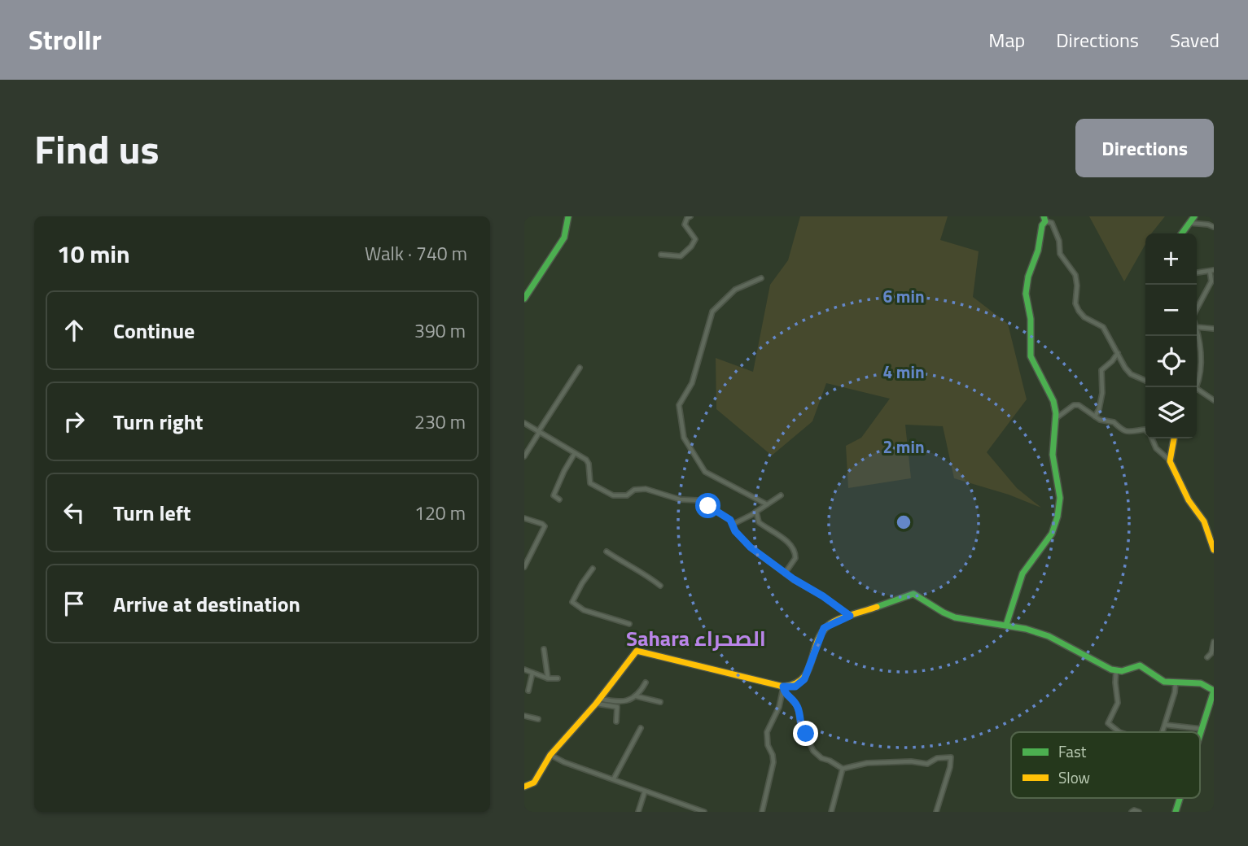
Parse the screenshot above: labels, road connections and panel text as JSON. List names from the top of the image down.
{
  "districts": ["Sahara الصحراء"],
  "legend": ["Fast", "Slow"],
  "page": {
    "header": "Strollr",
    "nav": ["Map", "Directions", "Saved"],
    "title": "Find us",
    "buttons": "Directions",
    "heading": ["10 min", "Walk · 740 m"],
    "map_buttons": ["+", "−"],
    "list": [
      ["Continue", "390 m"],
      ["Turn right", "230 m"],
      ["Turn left", "120 m"],
      "Arrive at destination"
    ]
  },
  "rings": ["6 min", "4 min", "2 min"]
}
